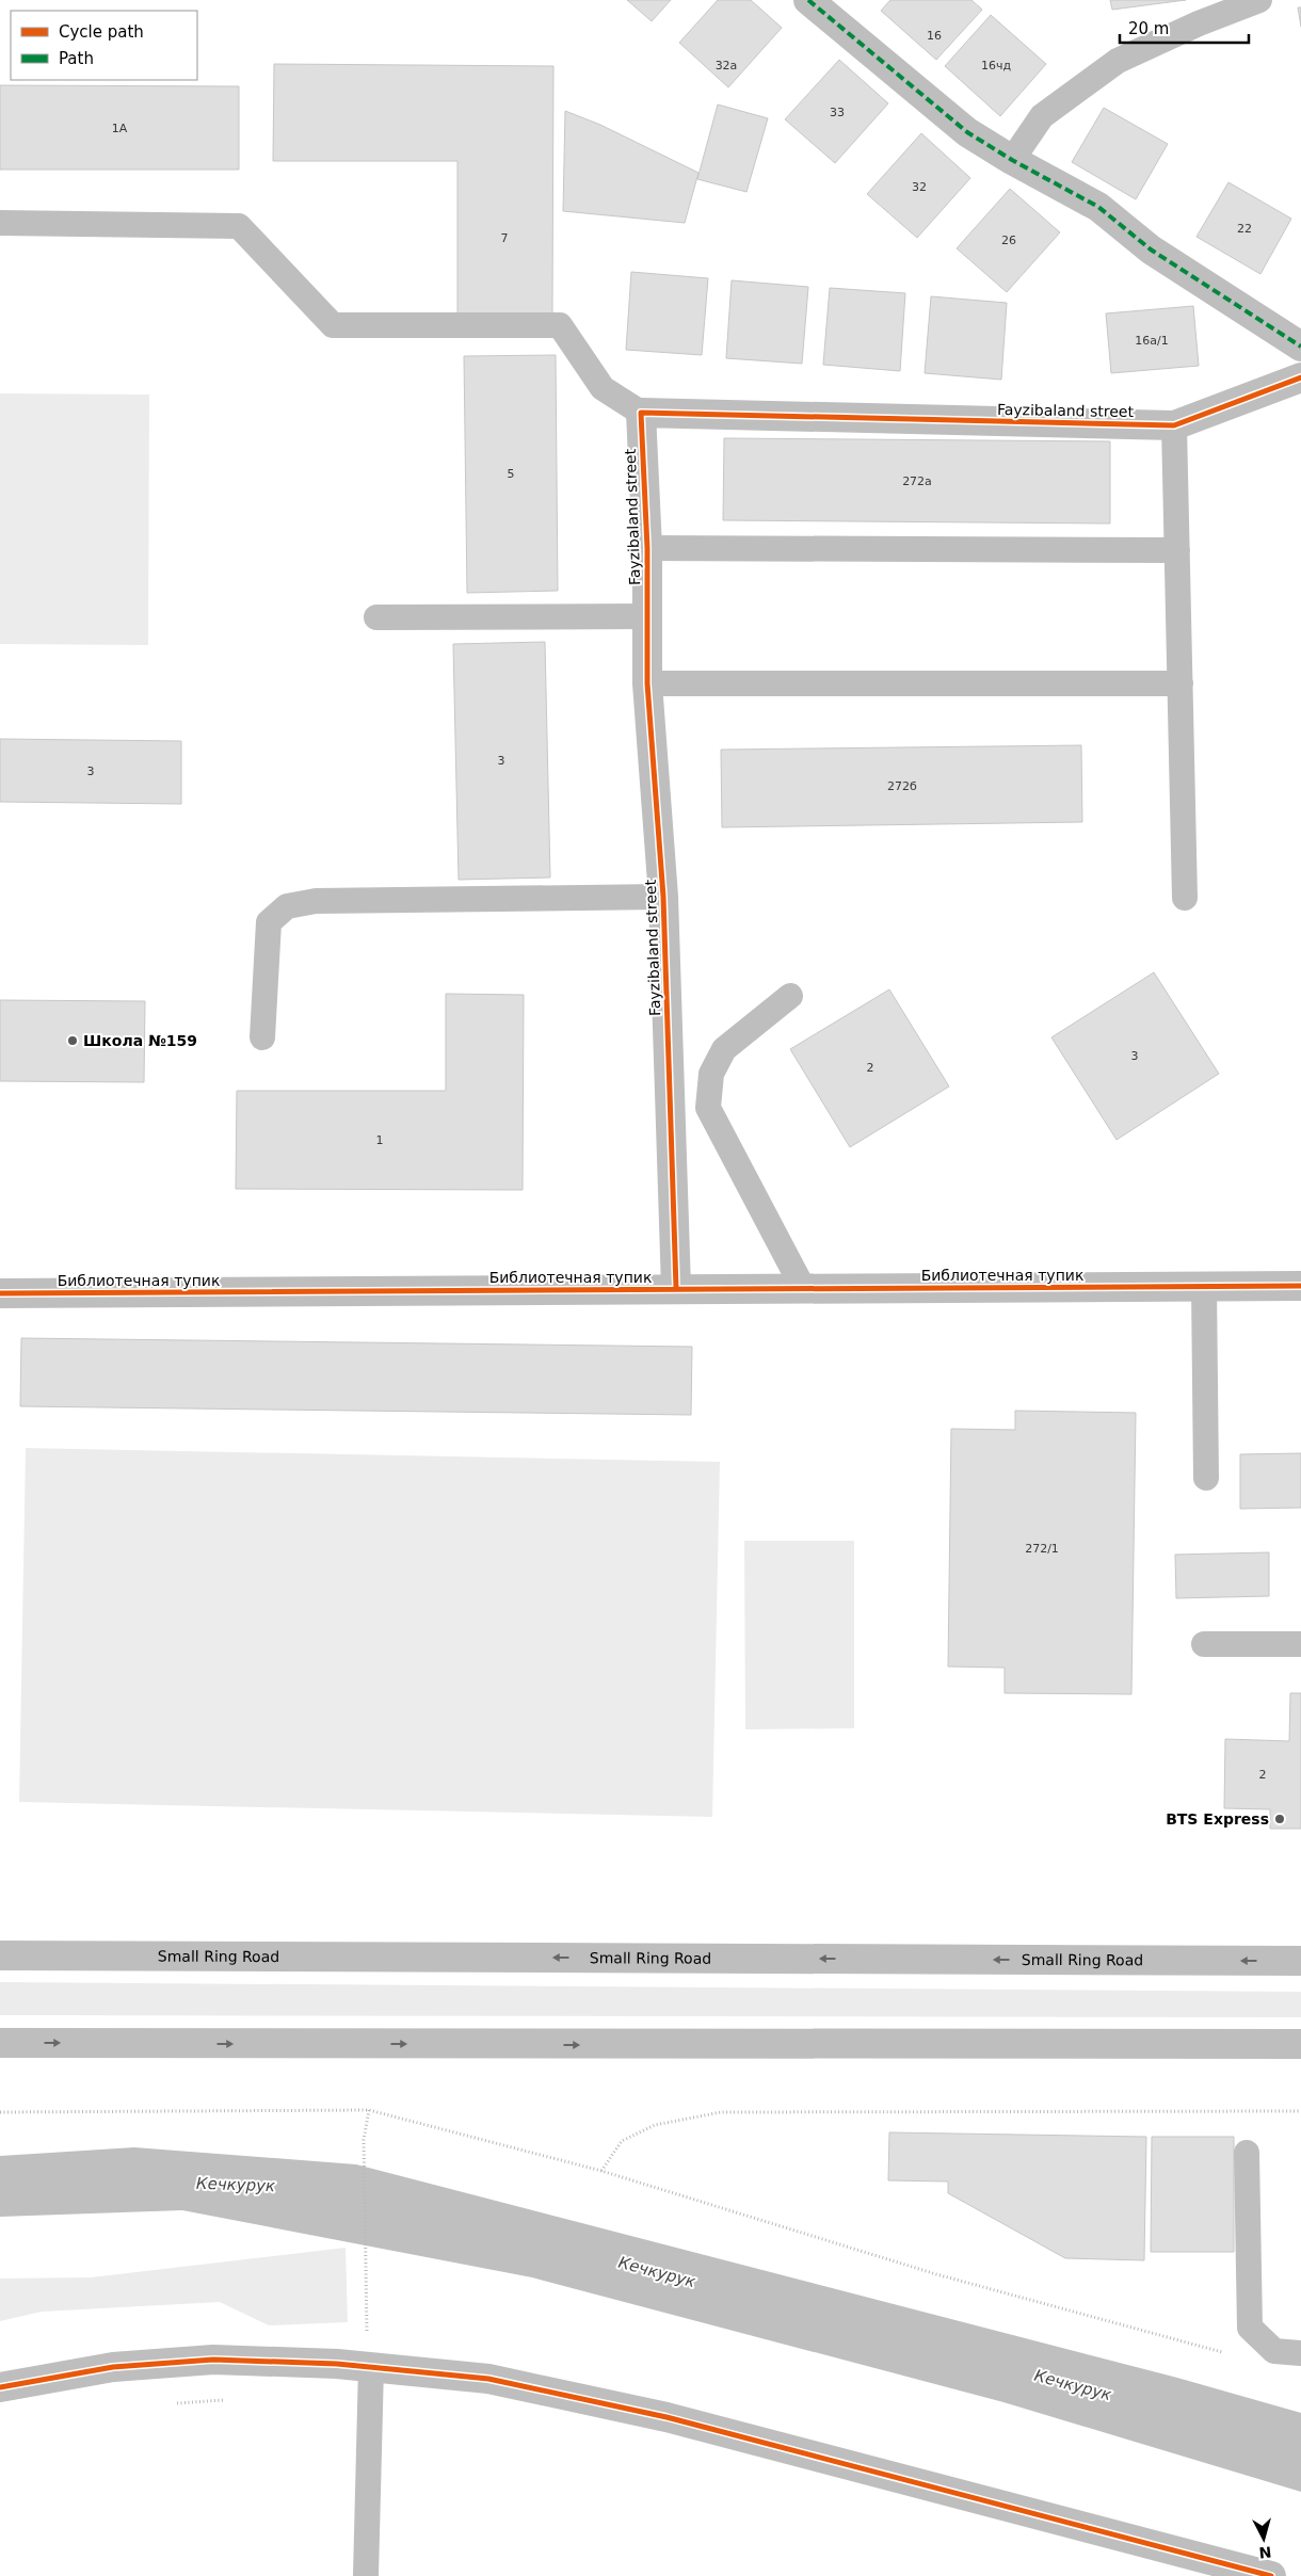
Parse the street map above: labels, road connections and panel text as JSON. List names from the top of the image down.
{
  "streets": {
    "main road": ["Fayzibaland street", "Библиотечная тупик", "Small Ring Road"]
  },
  "crossings": [
    ["Fayzibaland street", "Библиотечная тупик"]
  ],
  "water": ["Кечкурук"],
  "places": ["Школа №159", "BTS Express"],
  "house_numbers": [
    "16",
    "32а",
    "16чд",
    "33",
    "1А",
    "32",
    "22",
    "7",
    "26",
    "16a/1",
    "5",
    "272а",
    "3",
    "3",
    "272б",
    "3",
    "2",
    "1",
    "272/1",
    "2"
  ],
  "legend": ["Cycle path", "Path"],
  "scale_bar": "20 m",
  "north": "bottom"
}
